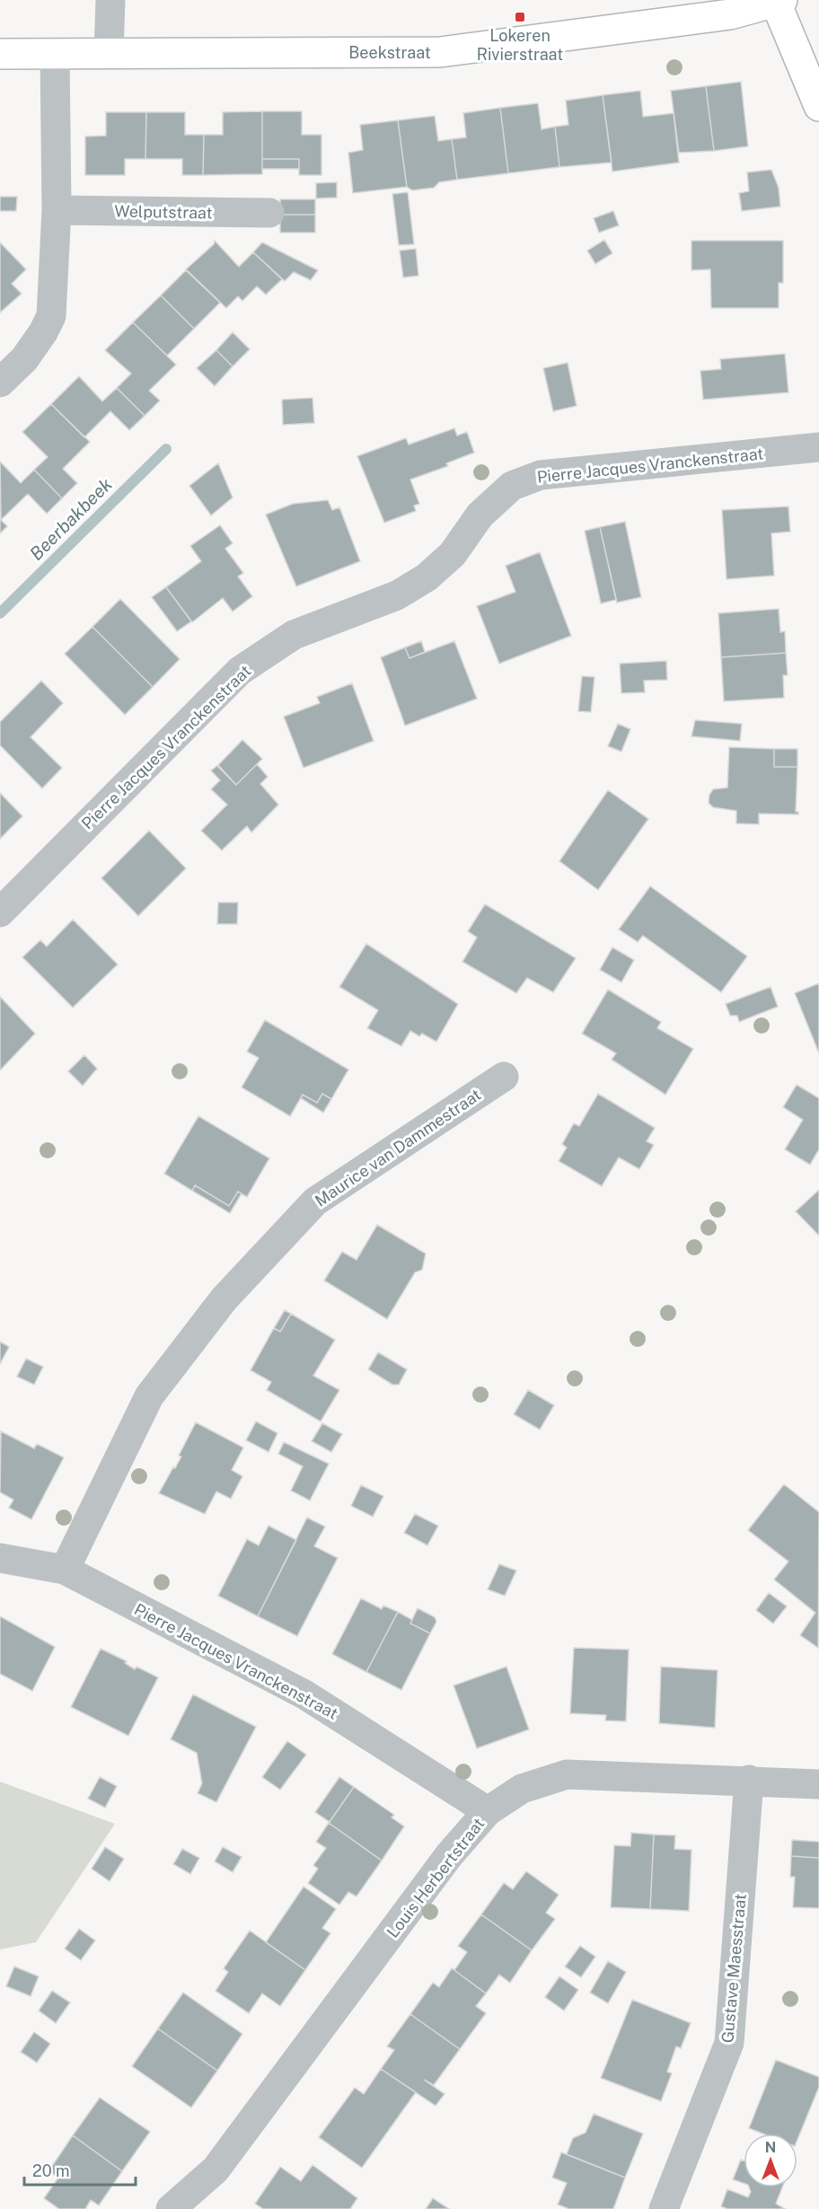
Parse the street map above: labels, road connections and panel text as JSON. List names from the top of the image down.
{
  "streets": {
    "street": [
      "Beekstraat",
      "Welputstraat",
      "Pierre Jacques Vranckenstraat",
      "Maurice van Dammestraat",
      "Louis Herbertstraat",
      "Gustave Maesstraat"
    ]
  },
  "crossings": [
    ["Pierre Jacques Vranckenstraat", "Maurice van Dammestraat"],
    ["Pierre Jacques Vranckenstraat", "Louis Herbertstraat"],
    ["Louis Herbertstraat", "Gustave Maesstraat"]
  ],
  "water": ["Beerbakbeek"],
  "places": {
    "transit": ["Lokeren Rivierstraat"]
  },
  "scale_bar": "20 m",
  "north": "top"
}
